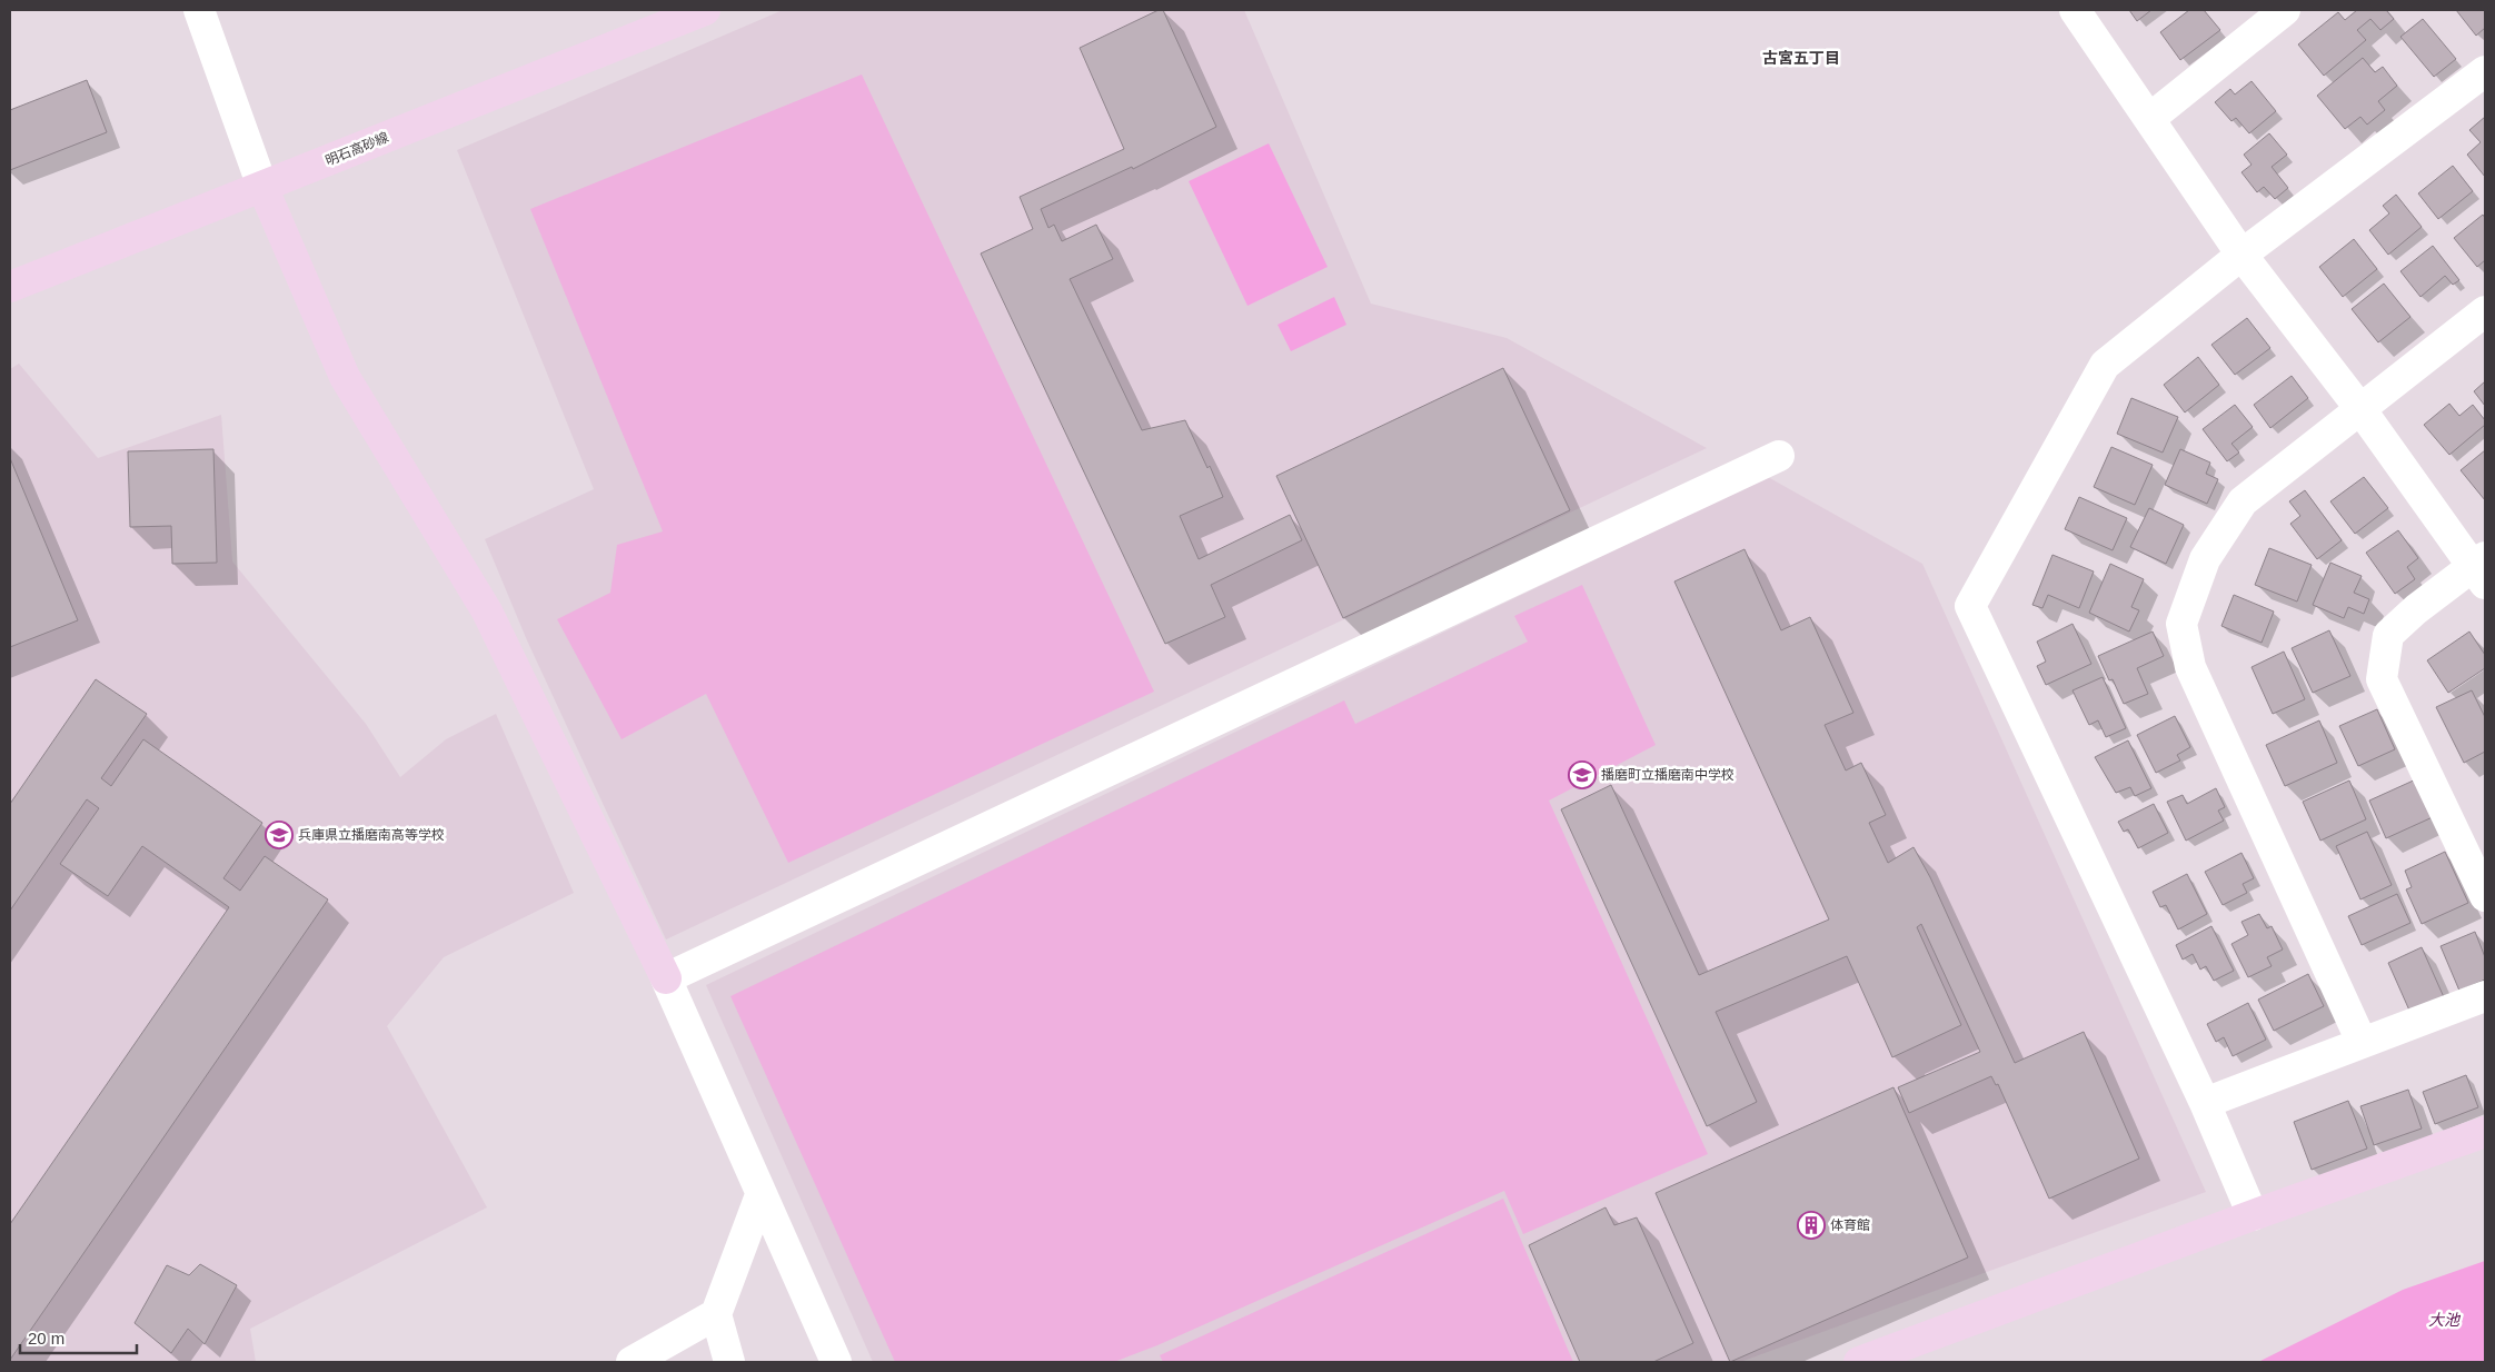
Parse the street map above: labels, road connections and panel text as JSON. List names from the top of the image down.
{
  "streets": {
    "street": ["明石高砂線"]
  },
  "districts": ["古宮五丁目"],
  "water": ["大池"],
  "places": {
    "school or university": ["播磨町立播磨南中学校", "兵庫県立播磨南高等学校"],
    "building": ["体育館"]
  },
  "scale_bar": "20 m"
}
